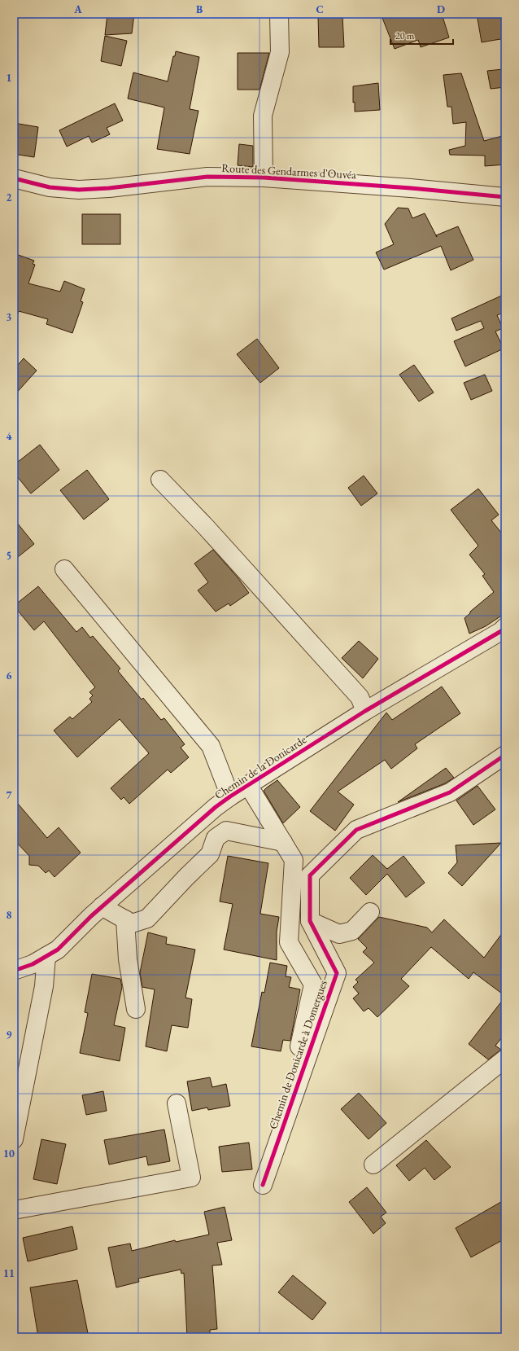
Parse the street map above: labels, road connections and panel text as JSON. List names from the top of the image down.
{
  "streets": {
    "street": ["Route des Gendarmes d'Ouvéa", "Chemin de la Donicarde", "Chemin de Donicarde à Domergues"]
  },
  "scale_bar": "20 m",
  "grid": {
    "columns": [
      "A",
      "B",
      "C",
      "D"
    ],
    "rows": [
      "1",
      "2",
      "3",
      "4",
      "5",
      "6",
      "7",
      "8",
      "9",
      "10",
      "11"
    ]
  }
}
